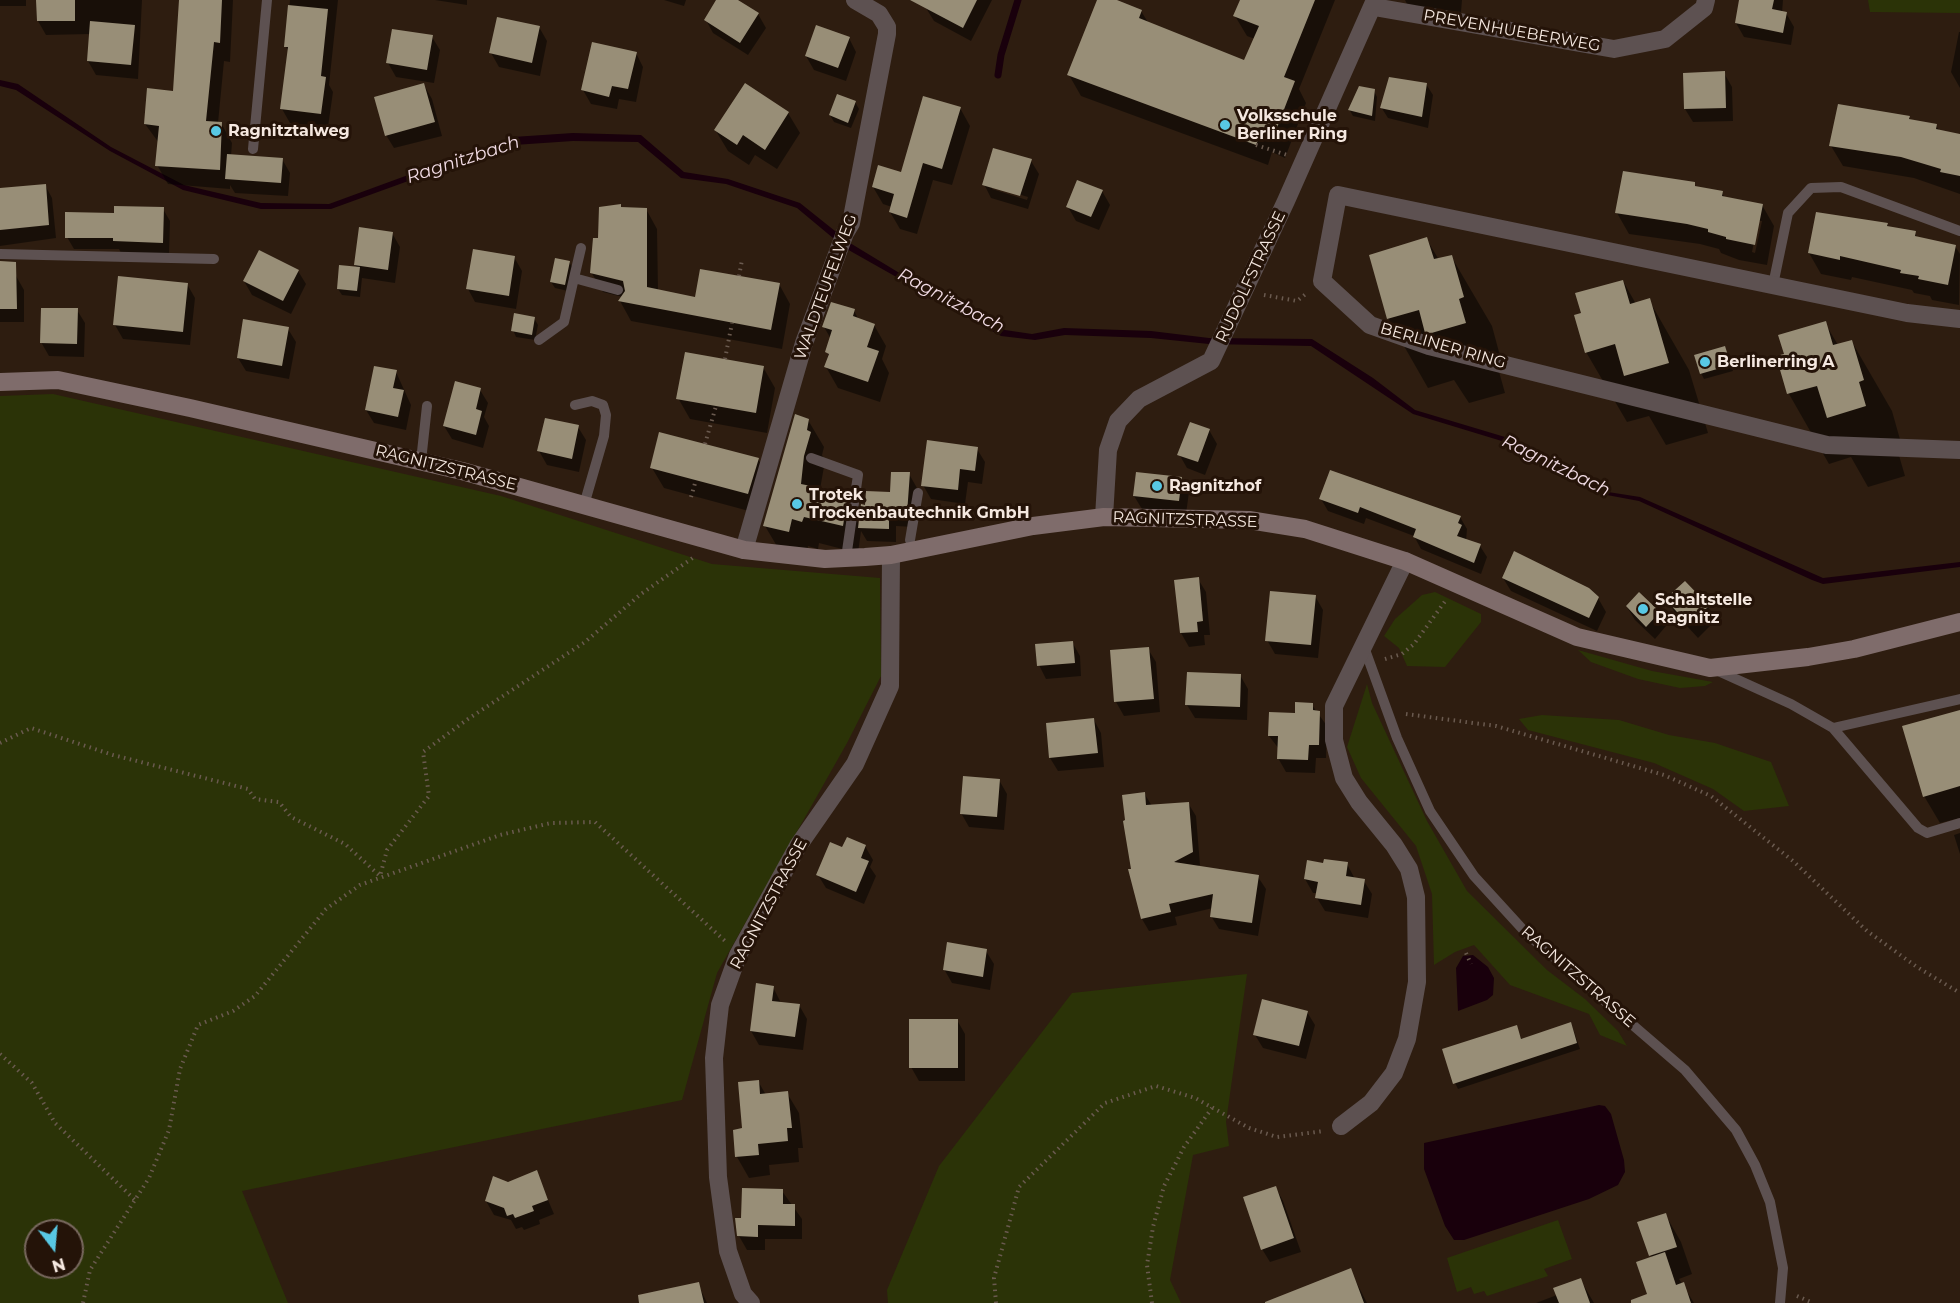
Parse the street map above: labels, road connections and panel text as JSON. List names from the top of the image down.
{
  "streets": {
    "main road": ["RAGNITZSTRASSE"],
    "street": [
      "PREVENHUEBERWEG",
      "RUDOLFSTRASSE",
      "WALDTEUFELWEG",
      "BERLINER RING"
    ]
  },
  "crossings": [
    ["PREVENHUEBERWEG", "RUDOLFSTRASSE"],
    ["RUDOLFSTRASSE", "RAGNITZSTRASSE"],
    ["WALDTEUFELWEG", "RAGNITZSTRASSE"]
  ],
  "water": ["Ragnitzbach"],
  "places": [
    "Volksschule Berliner Ring",
    "Ragnitztalweg",
    "Berlinerring A",
    "Ragnitzhof",
    "Trotek Trockenbautechnik GmbH",
    "Schaltstelle Ragnitz"
  ],
  "north": "bottom"
}
